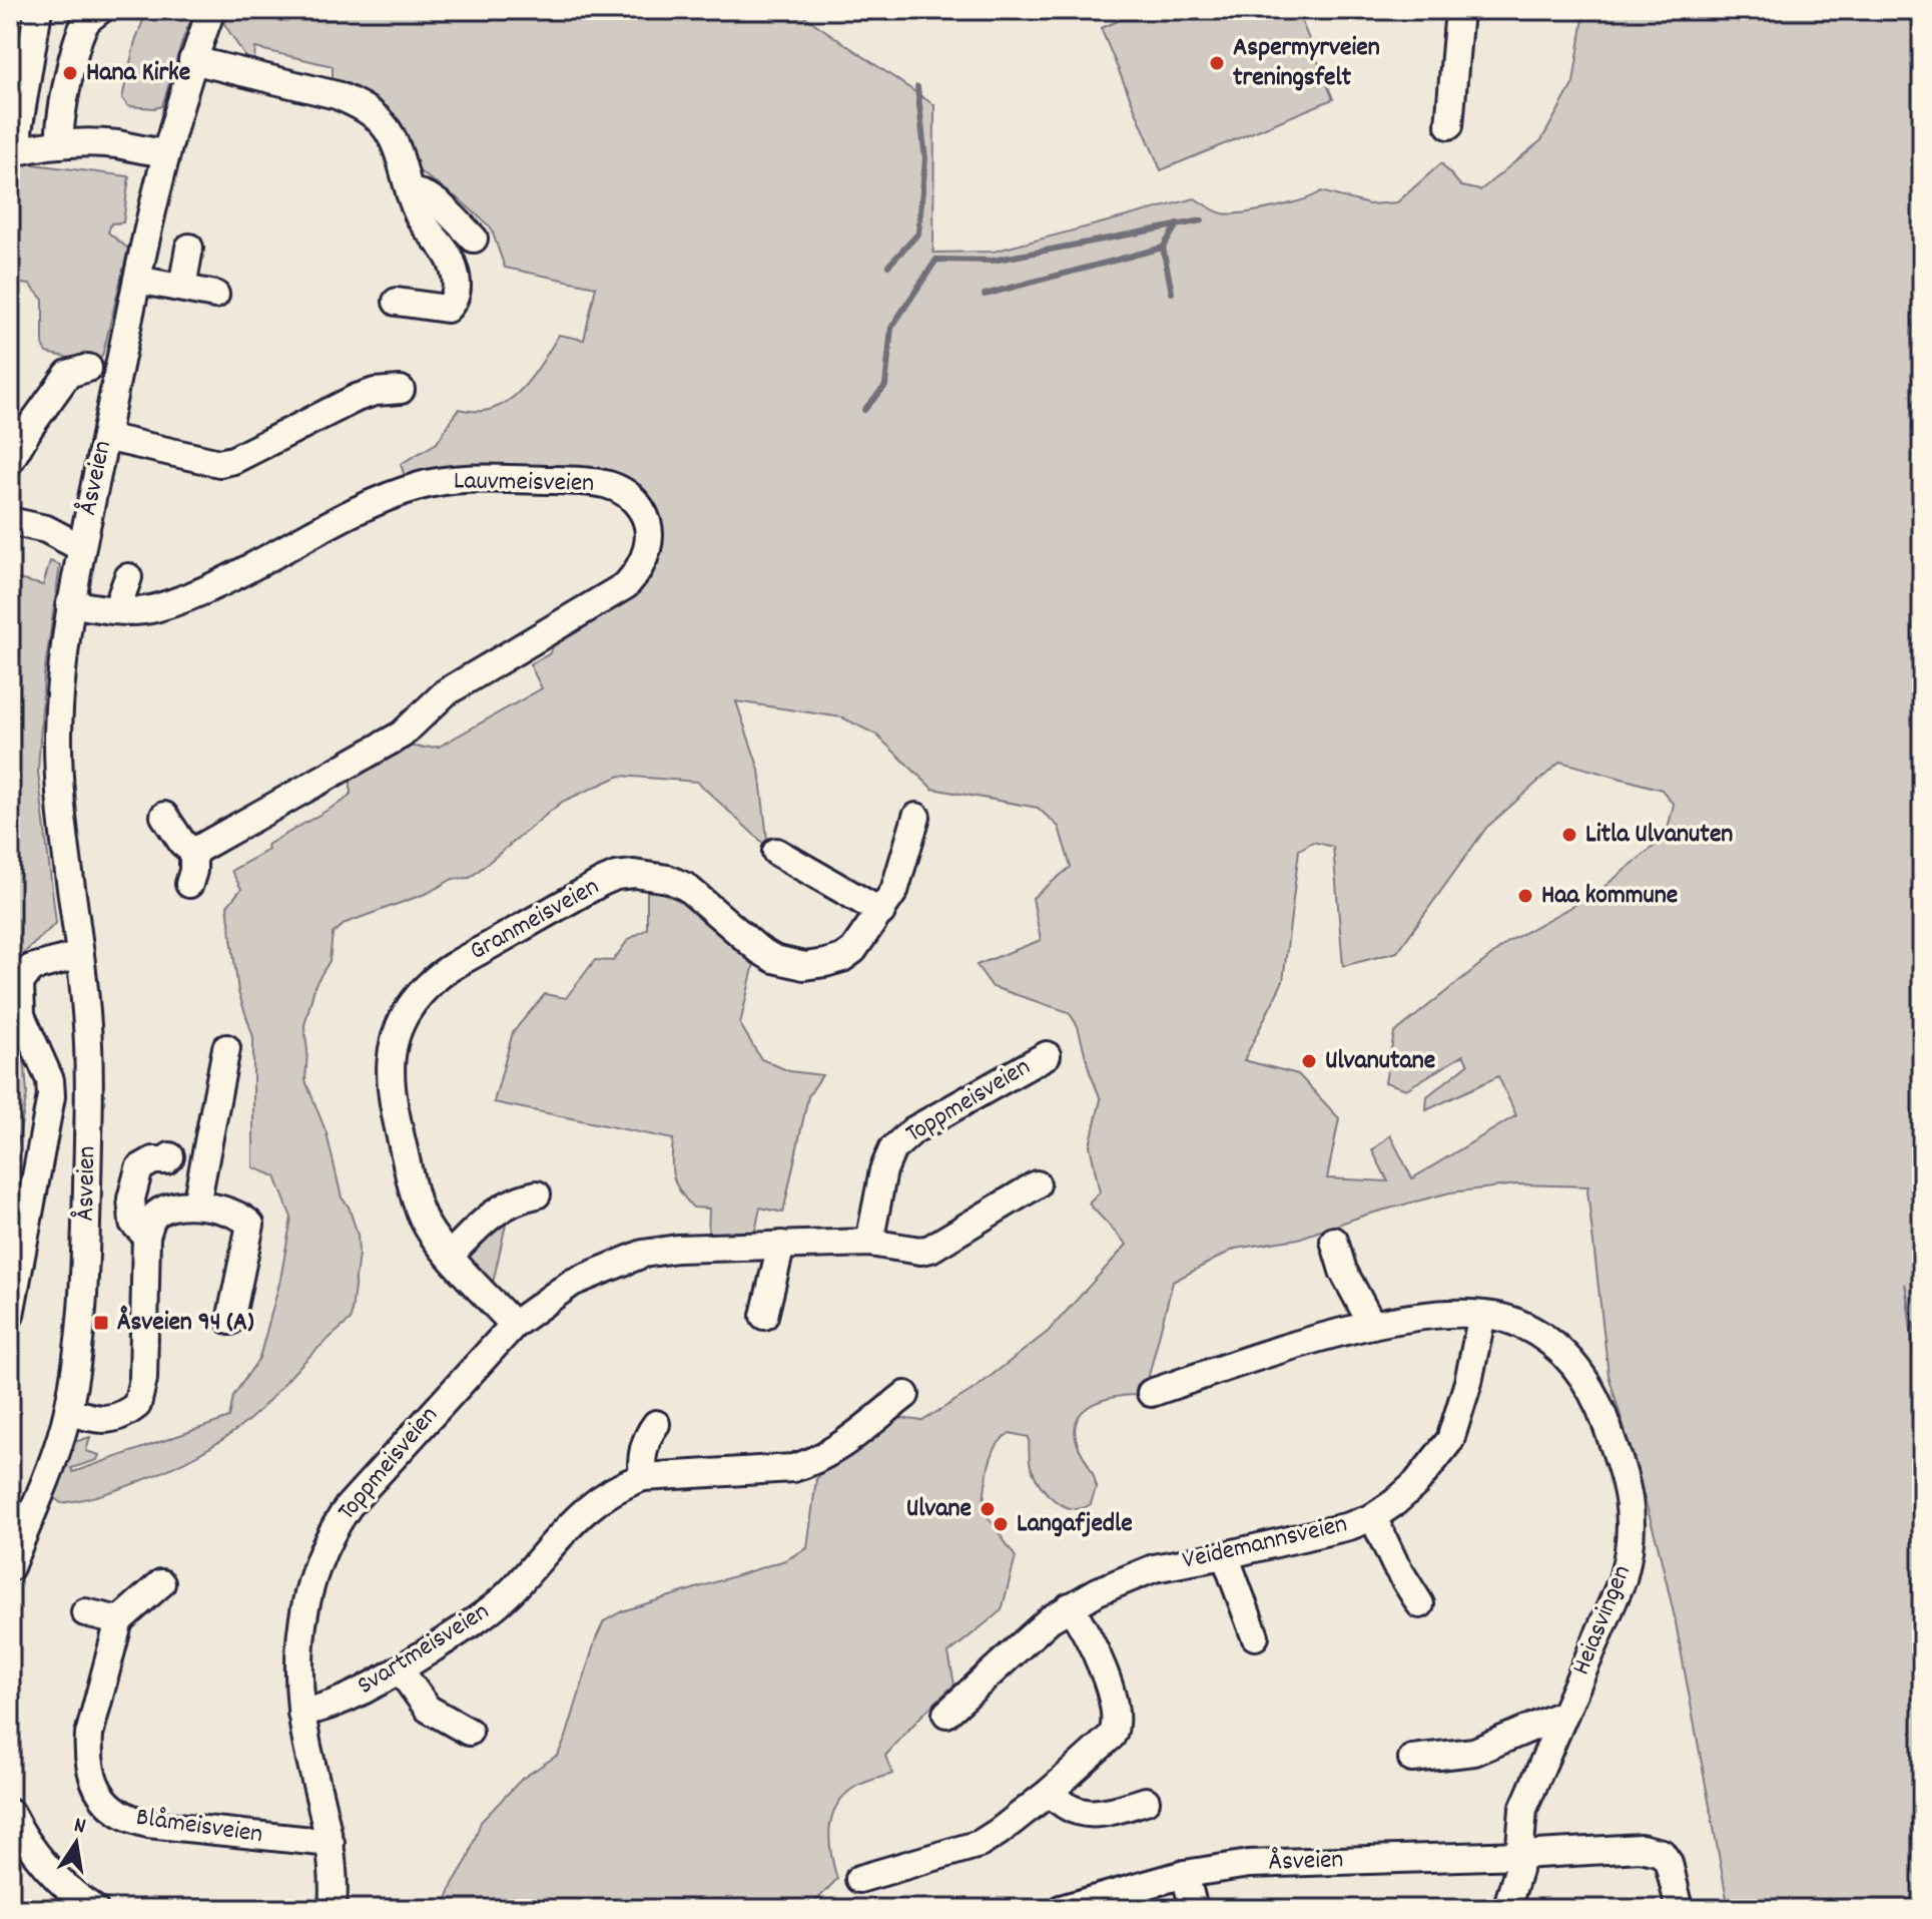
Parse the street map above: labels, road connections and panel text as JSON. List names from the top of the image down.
{
  "streets": {
    "street": [
      "Åsveien",
      "Lauvmeisveien",
      "Granmeisveien",
      "Toppmeisveien",
      "Veidemannsveien",
      "Heiasvingen",
      "Svartmeisveien",
      "Blåmeisveien"
    ]
  },
  "crossings": [
    ["Åsveien", "Lauvmeisveien"],
    ["Åsveien", "Heiasvingen"],
    ["Granmeisveien", "Toppmeisveien"],
    ["Toppmeisveien", "Svartmeisveien"],
    ["Toppmeisveien", "Blåmeisveien"],
    ["Veidemannsveien", "Heiasvingen"]
  ],
  "places": {
    "other": [
      "Aspermyrveien treningsfelt",
      "Hana Kirke",
      "Litla Ulvanuten",
      "Haa kommune",
      "Ulvanutane",
      "Ulvane",
      "Langafjedle"
    ],
    "transit": ["Åsveien 94 (A)"]
  },
  "north": "top"
}
